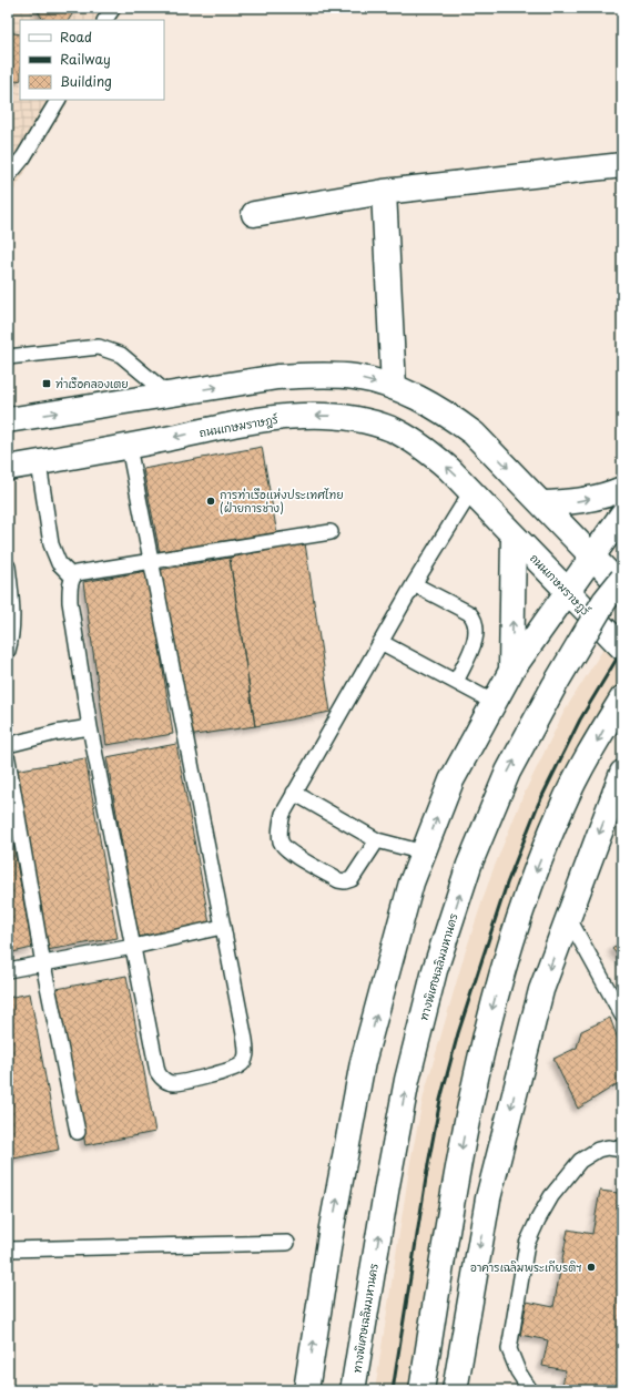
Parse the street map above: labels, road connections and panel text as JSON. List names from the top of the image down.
{
  "streets": {
    "main road": ["ถนนเกษมราษฎร์", "ทางพิเศษเฉลิมมหานคร"]
  },
  "places": {
    "transit": ["ท่าเรือคลองเตย"],
    "other": ["การท่าเรือแห่งประเทศไทย (ฝ่ายการช่าง)", "อาคารเฉลิมพระเกียรติฯ"]
  },
  "legend": ["Road", "Railway", "Building"]
}
